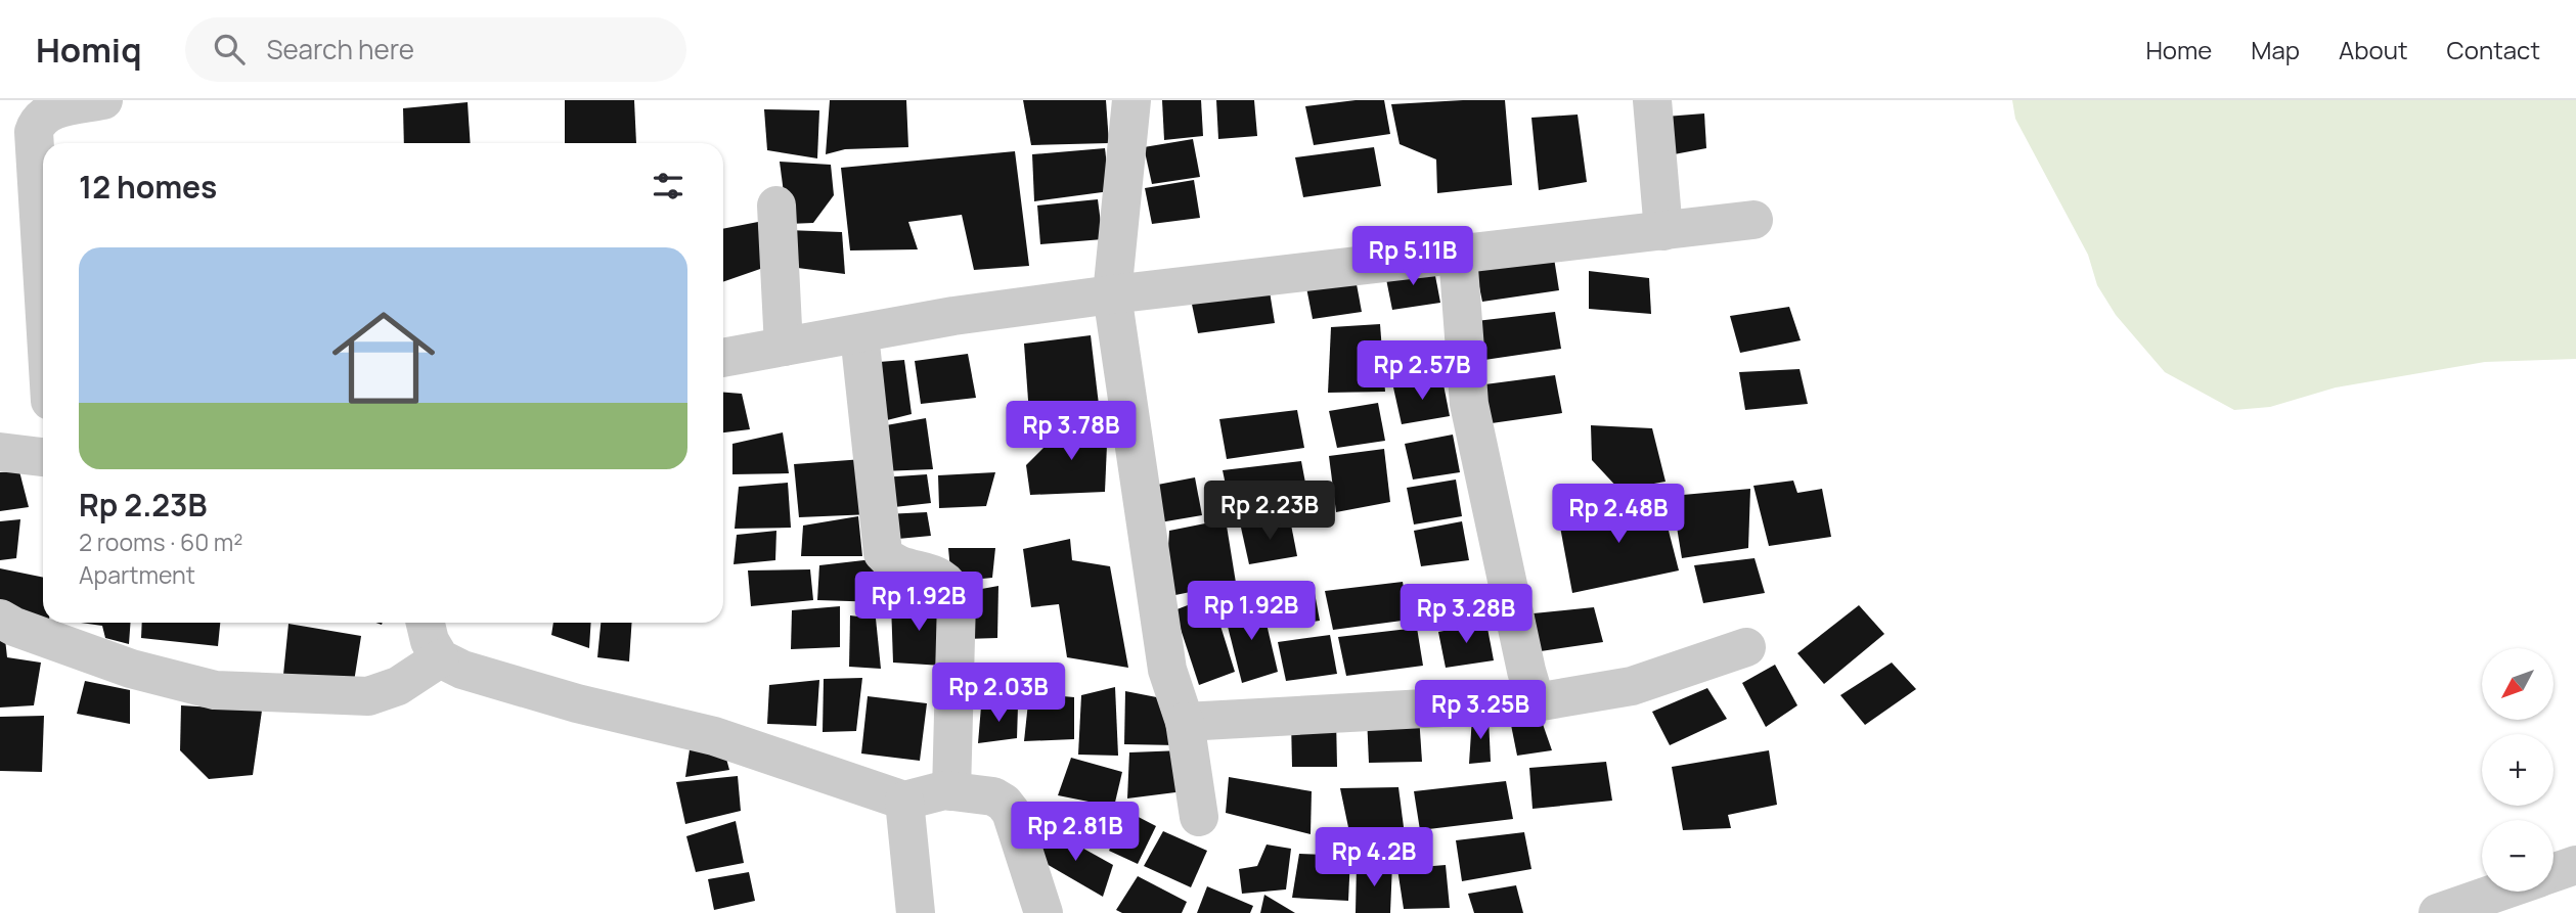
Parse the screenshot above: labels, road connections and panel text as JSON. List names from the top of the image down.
{
  "north": "bottom left",
  "page": {
    "header": "Homiq",
    "search": "Search here",
    "nav": [
      "Home",
      "Map",
      "About",
      "Contact"
    ],
    "heading": "12 homes",
    "price": [
      "Rp 5.11B",
      "Rp 2.57B",
      "Rp 3.78B",
      "Rp 2.23B",
      "Rp 2.48B",
      "Rp 1.92B",
      "Rp 1.92B",
      "Rp 3.28B",
      "Rp 2.03B",
      "Rp 3.25B",
      "Rp 2.81B",
      "Rp 4.2B"
    ],
    "list": [
      {
        "name": "Rp 2.23B",
        "note": "2 rooms · 60 m² · Apartment"
      }
    ],
    "map_buttons": ["+", "−"]
  }
}
